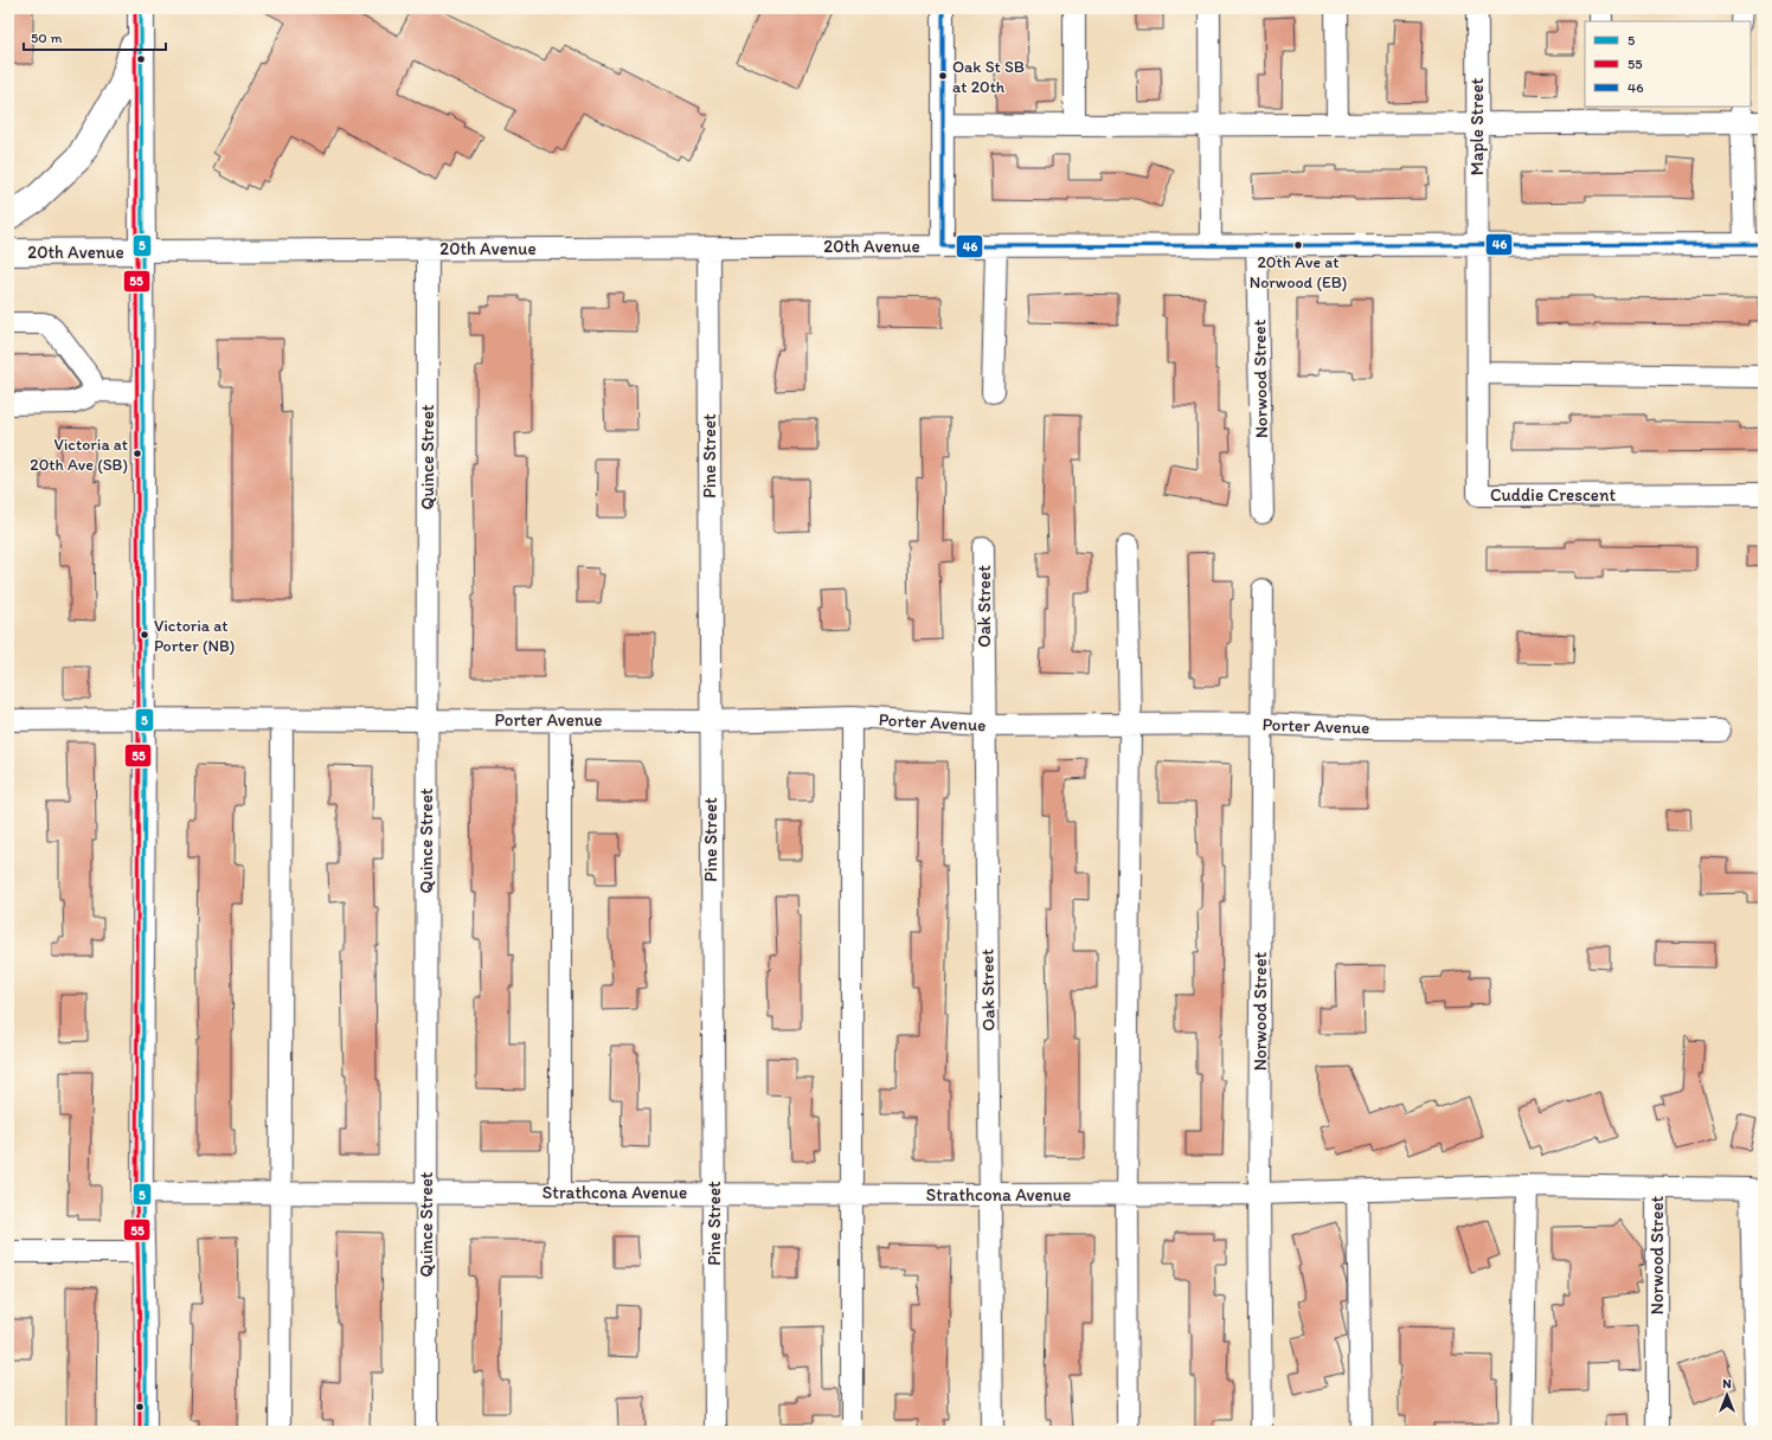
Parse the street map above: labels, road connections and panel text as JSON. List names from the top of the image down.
{
  "streets": {
    "highway": ["20th Avenue"],
    "street": [
      "Maple Street",
      "Norwood Street",
      "Pine Street",
      "Quince Street",
      "Cuddie Crescent",
      "Oak Street",
      "Porter Avenue",
      "Strathcona Avenue"
    ]
  },
  "crossings": [
    ["Maple Street", "20th Avenue"],
    ["Maple Street", "Cuddie Crescent"],
    ["20th Avenue", "Norwood Street"],
    ["20th Avenue", "Pine Street"],
    ["20th Avenue", "Quince Street"],
    ["20th Avenue", "Cuddie Crescent"],
    ["Norwood Street", "Porter Avenue"],
    ["Norwood Street", "Strathcona Avenue"],
    ["Pine Street", "Porter Avenue"],
    ["Pine Street", "Strathcona Avenue"],
    ["Quince Street", "Porter Avenue"],
    ["Quince Street", "Strathcona Avenue"],
    ["Oak Street", "Porter Avenue"],
    ["Oak Street", "Strathcona Avenue"]
  ],
  "places": [
    "Oak St SB at 20th",
    "20th Ave at Norwood (EB)",
    "Victoria at 20th Ave (SB)",
    "Victoria at Porter (NB)"
  ],
  "lines": ["transit line 5", "transit line 55", "transit line 46"],
  "legend": ["5", "55", "46"],
  "scale_bar": "50 m",
  "north": "top"
}
